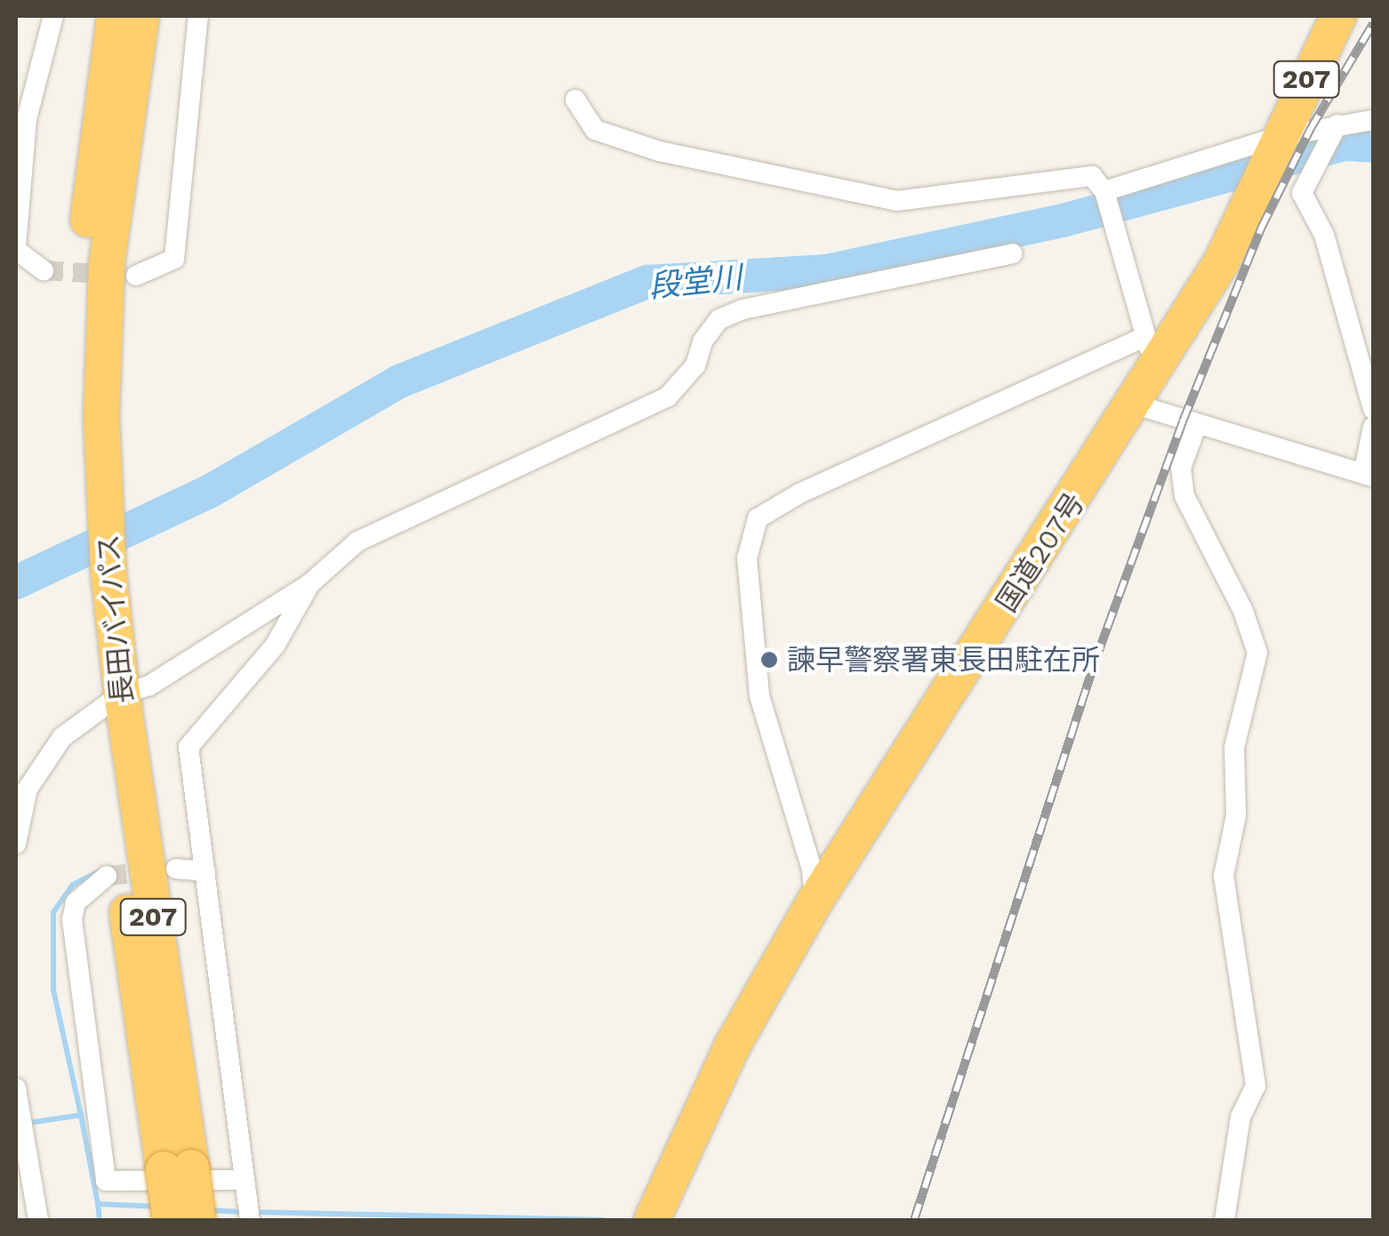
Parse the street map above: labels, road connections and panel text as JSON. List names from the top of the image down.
{
  "streets": {
    "highway": ["207", "国道207号", "長田バイパス"]
  },
  "water": ["段堂川"],
  "places": ["諫早警察署東長田駐在所"]
}
